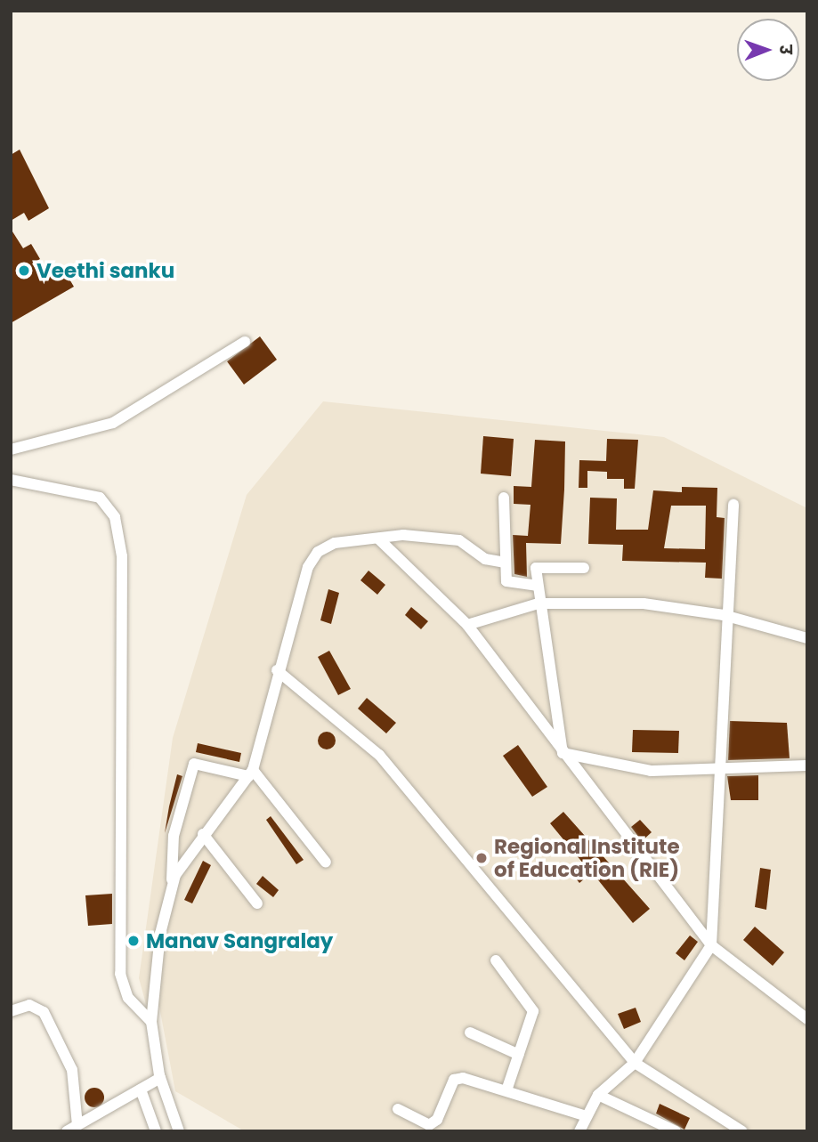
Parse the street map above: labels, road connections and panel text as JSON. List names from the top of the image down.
{
  "places": ["Veethi sanku", "Regional Institute of Education (RIE)", "Manav Sangralay"],
  "north": "right"
}
